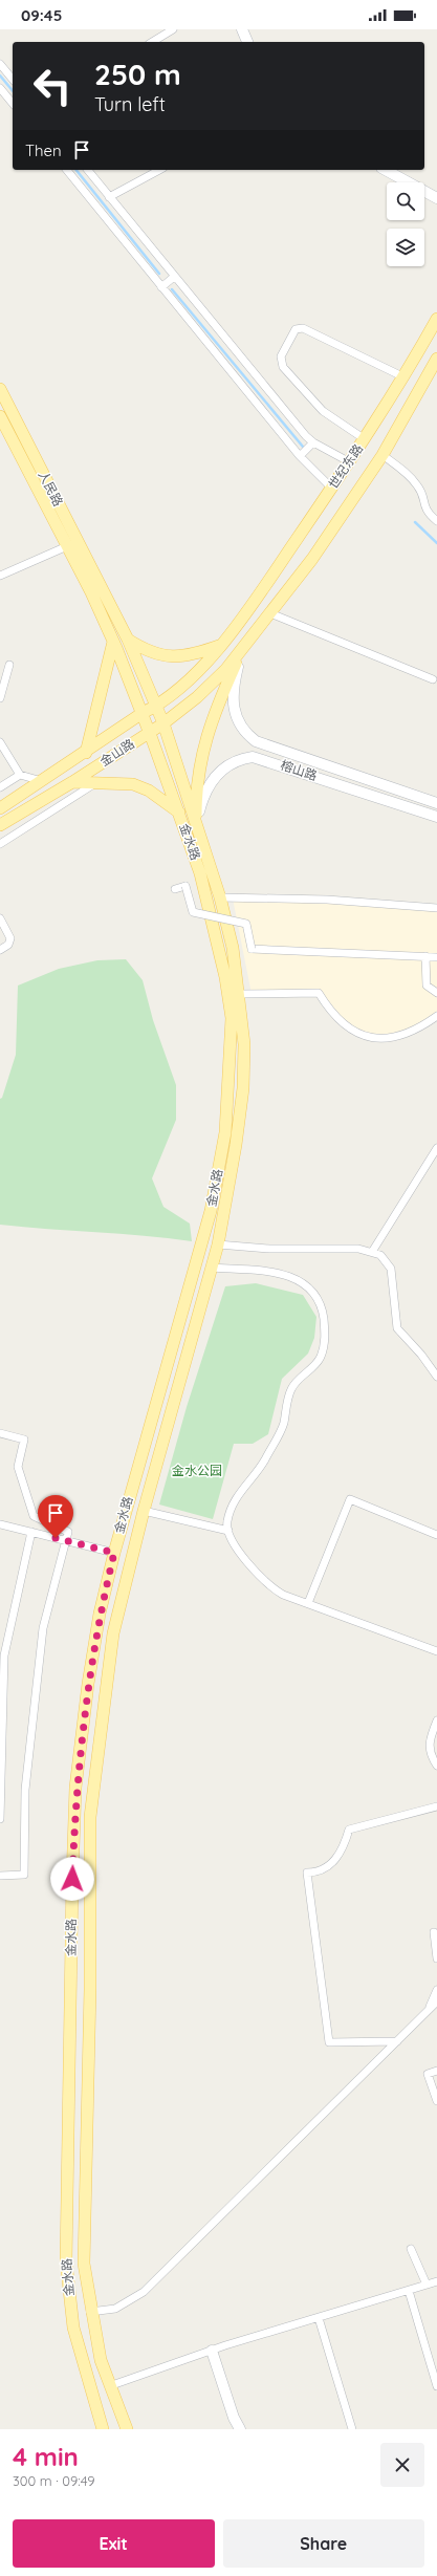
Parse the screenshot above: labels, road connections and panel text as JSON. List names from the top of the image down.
{
  "streets": {
    "main road": [
      "世纪东路",
      "人民路",
      "金山路",
      "榕山路",
      "金水路"
    ]
  },
  "crossings": [
    ["世纪东路", "金山路"],
    ["世纪东路", "榕山路"],
    ["人民路", "金山路"],
    ["人民路", "金水路"],
    ["金山路", "榕山路"],
    ["金山路", "金水路"],
    ["榕山路", "金水路"]
  ],
  "parks": ["金水公园"],
  "page": {
    "status": "09:45",
    "turn": ["250 m", "Turn left"],
    "then": "Then",
    "heading": ["4 min", "300 m · 09:49"],
    "buttons": ["Exit", "Share"]
  }
}
